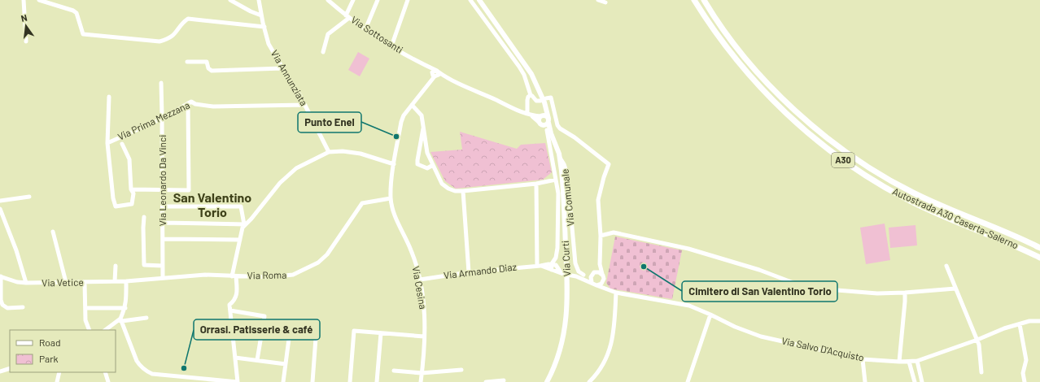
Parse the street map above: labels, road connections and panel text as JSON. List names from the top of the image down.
{
  "streets": {
    "highway": ["A30", "Autostrada A30 Caserta-Salerno"],
    "main road": ["Via Curti"],
    "street": [
      "Via Sottosanti",
      "Via Annunziata",
      "Via Prima Mezzana",
      "Via Leonardo Da Vinci",
      "Via Comunale",
      "Via Armando Diaz",
      "Via Roma",
      "Via Vetice",
      "Via Cesina",
      "Via Salvo D'Acquisto"
    ]
  },
  "crossings": [
    ["Via Sottosanti", "Via Curti"],
    ["Via Annunziata", "Via Prima Mezzana"],
    ["Via Prima Mezzana", "Via Leonardo Da Vinci"],
    ["Via Leonardo Da Vinci", "Via Roma"],
    ["Via Leonardo Da Vinci", "Via Vetice"],
    ["Via Comunale", "Via Curti"],
    ["Via Curti", "Via Armando Diaz"],
    ["Via Armando Diaz", "Via Cesina"],
    ["Via Roma", "Via Vetice"],
    ["Via Roma", "Via Cesina"]
  ],
  "districts": ["San Valentino Torio"],
  "places": ["Punto Enel", "Cimitero di San Valentino Torio", "Orrasi. Patisserie & café"],
  "legend": ["Road", "Park"],
  "north": "top"
}
